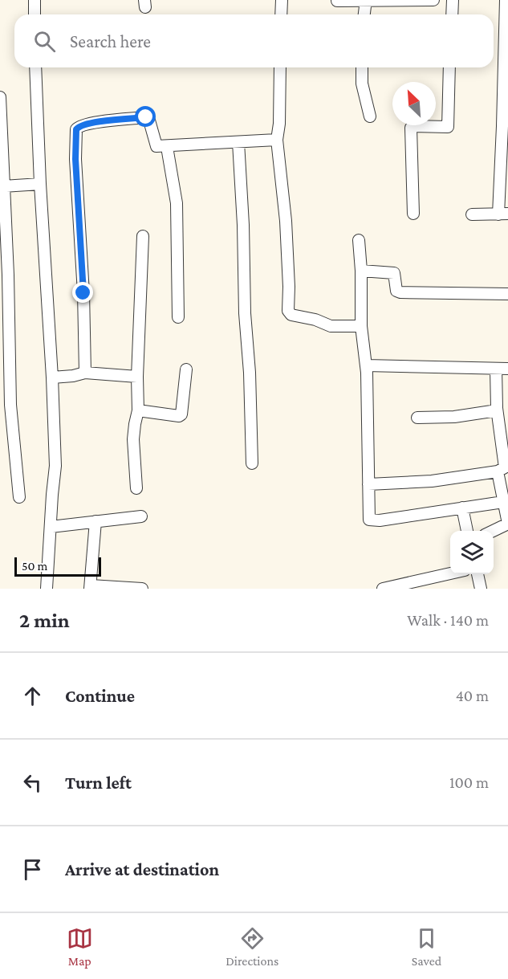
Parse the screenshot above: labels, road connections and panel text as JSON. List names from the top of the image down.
{
  "scale_bar": "50 m",
  "north": "top left",
  "page": {
    "search": "Search here",
    "scale": "50 m",
    "heading": ["2 min", "Walk · 140 m"],
    "list": [
      ["Continue", "40 m"],
      ["Turn left", "100 m"],
      "Arrive at destination"
    ],
    "nav": ["Map", "Directions", "Saved"]
  }
}
